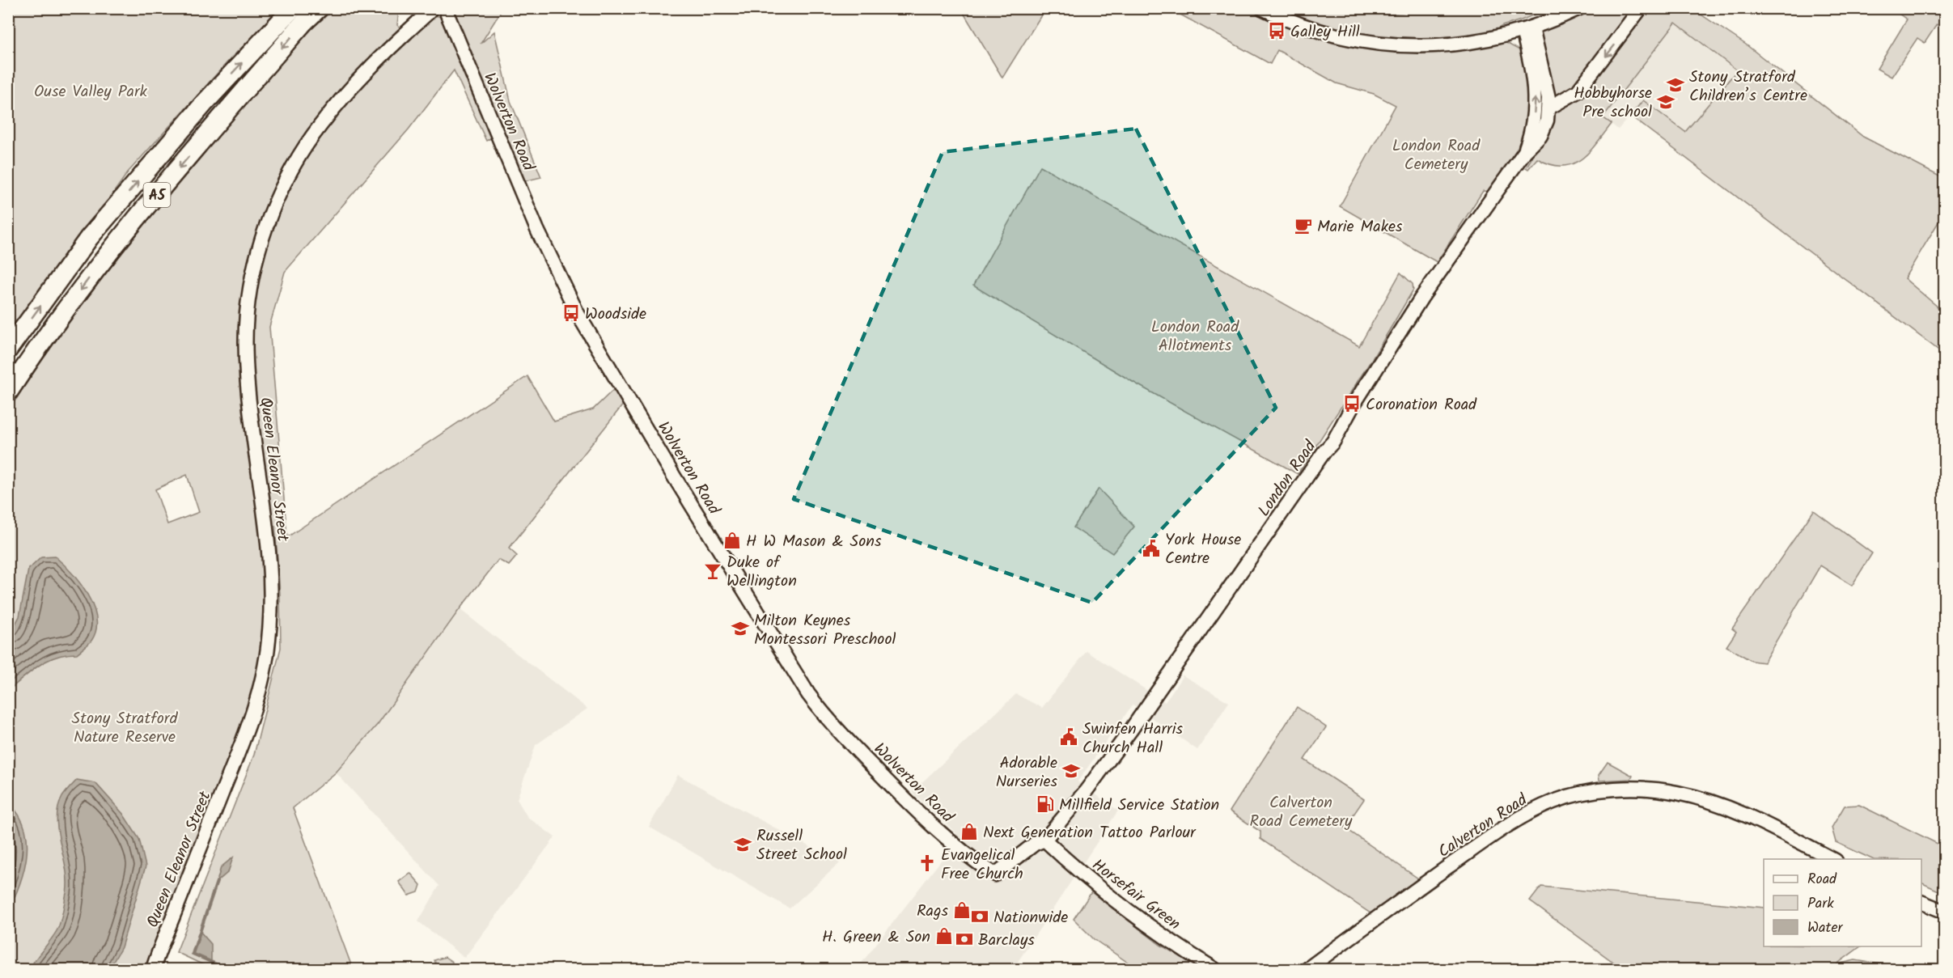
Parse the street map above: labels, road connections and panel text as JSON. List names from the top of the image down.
{
  "streets": {
    "highway": ["A5"],
    "street": [
      "Wolverton Road",
      "Queen Eleanor Street",
      "London Road",
      "Calverton Road",
      "Horsefair Green"
    ]
  },
  "crossings": [
    ["Wolverton Road", "London Road"],
    ["London Road", "Horsefair Green"]
  ],
  "parks": [
    "Ouse Valley Park",
    "London Road Cemetery",
    "London Road Allotments",
    "Stony Stratford Nature Reserve",
    "Calverton Road Cemetery"
  ],
  "places": {
    "bus stop": ["Galley Hill", "Woodside", "Coronation Road"],
    "school or university": [
      "Stony Stratford Children’s Centre",
      "Hobbyhorse Pre school",
      "Milton Keynes Montessori Preschool",
      "Adorable Nurseries",
      "Russell Street School"
    ],
    "cafe": ["Marie Makes"],
    "shop": [
      "H W Mason & Sons",
      "Next Generation Tattoo Parlour",
      "Rags",
      "H. Green & Son"
    ],
    "public building": ["York House Centre", "Swinfen Harris Church Hall"],
    "bar": ["Duke of Wellington"],
    "fuel station": ["Millfield Service Station"],
    "church": ["Evangelical Free Church"],
    "bank": ["Nationwide", "Barclays"]
  },
  "legend": ["Road", "Park", "Water"]
}
